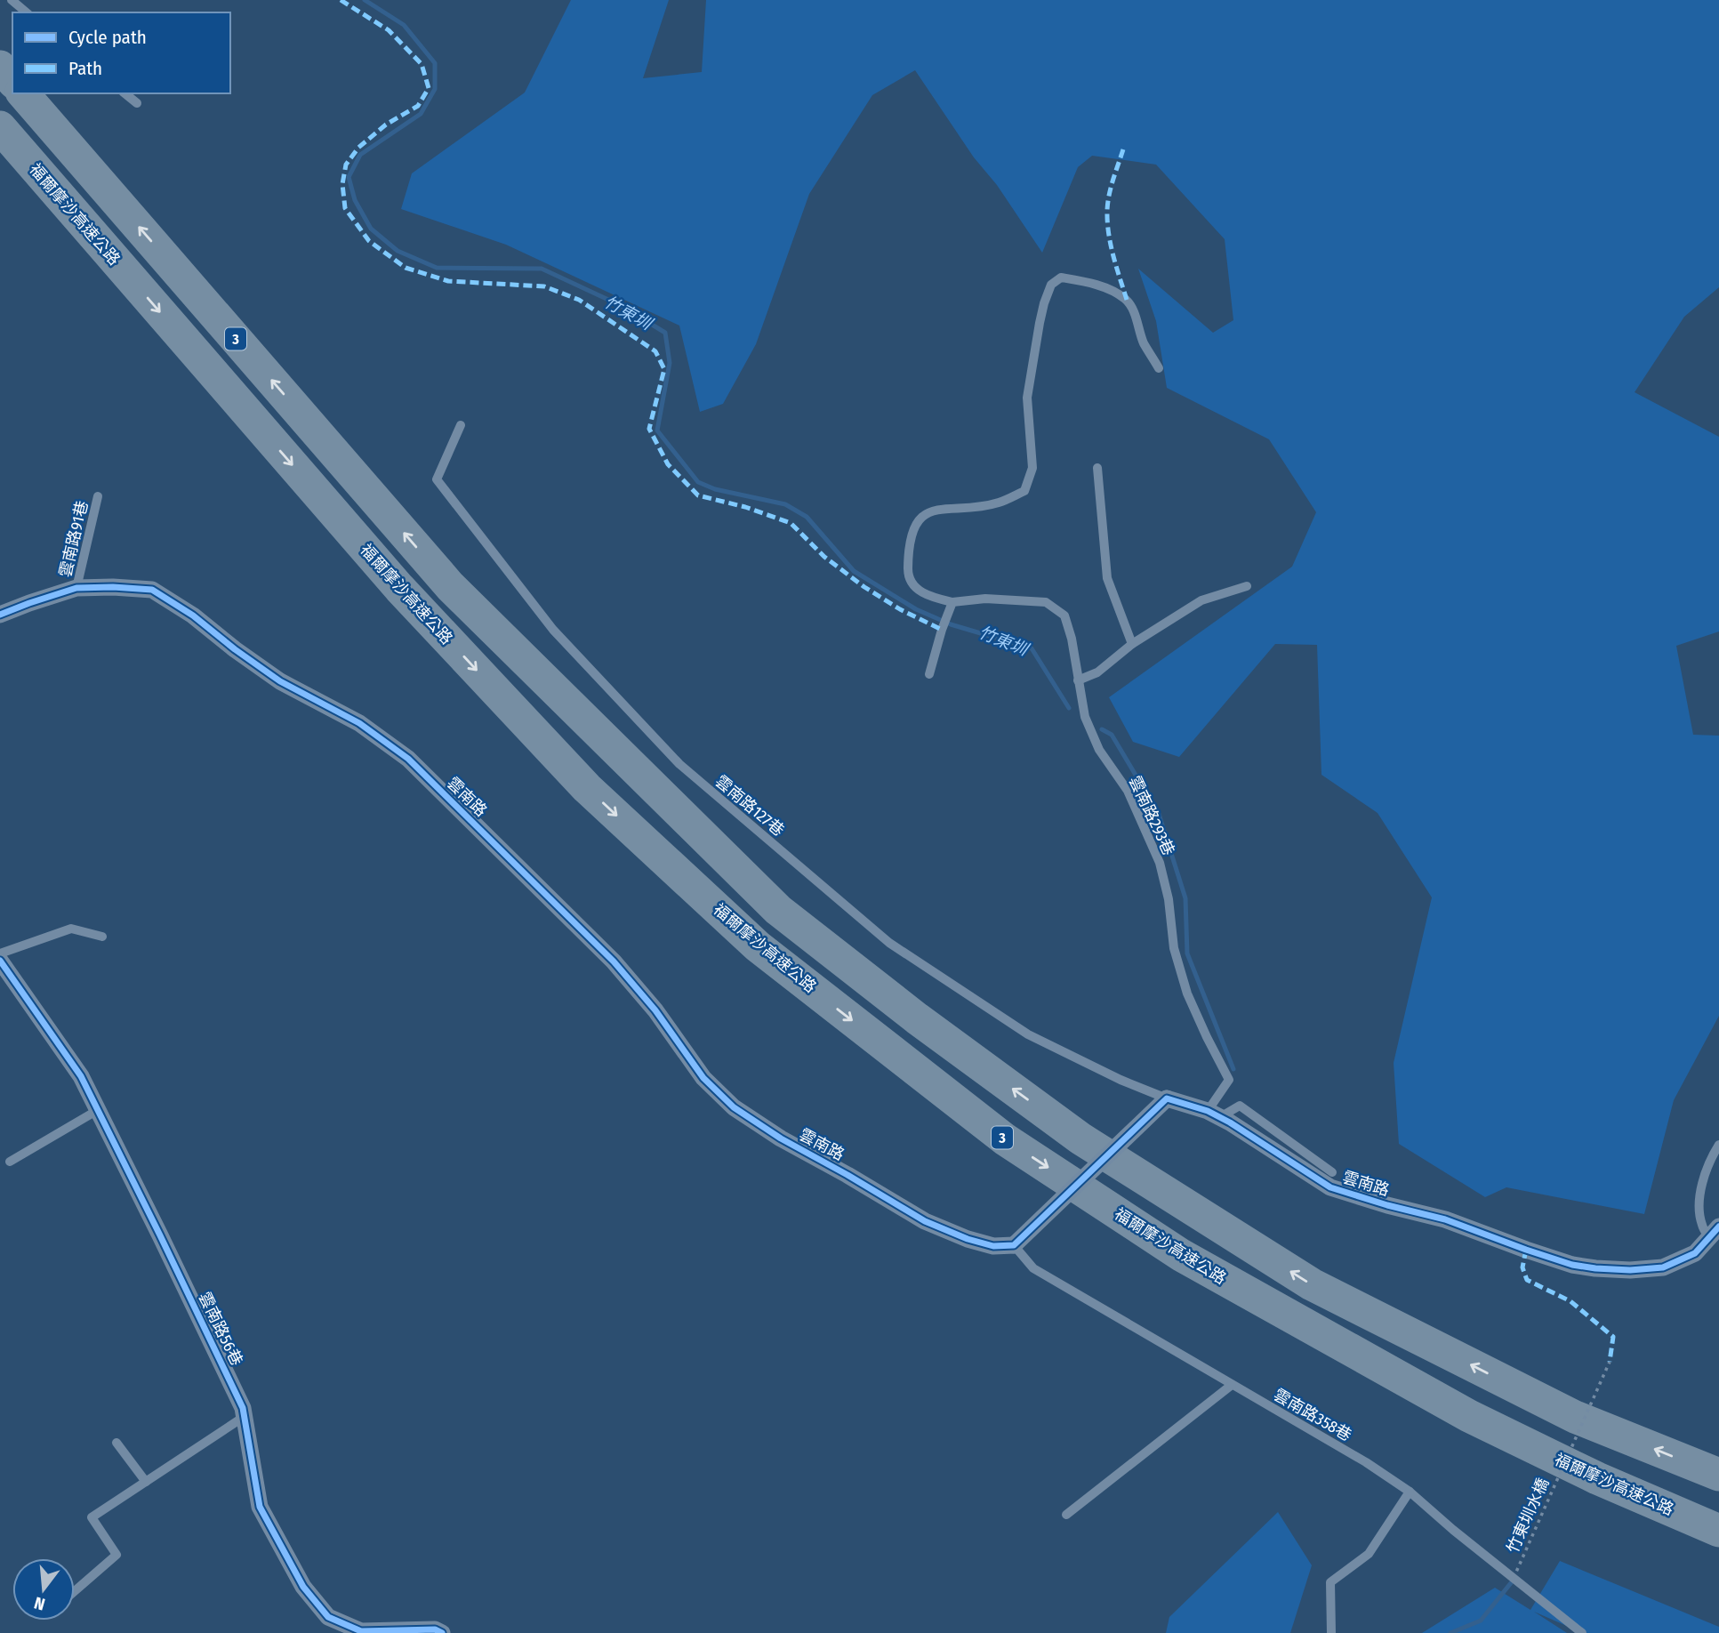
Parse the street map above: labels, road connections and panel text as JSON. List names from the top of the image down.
{
  "streets": {
    "highway": ["福爾摩沙高速公路", "3"],
    "street": ["雲南路", "雲南路56巷"],
    "lane": [
      "雲南路91巷",
      "雲南路127巷",
      "雲南路293巷",
      "雲南路358巷"
    ],
    "path": ["竹東圳水橋"]
  },
  "crossings": [
    ["雲南路91巷", "雲南路"],
    ["雲南路", "雲南路127巷"],
    ["雲南路", "雲南路293巷"],
    ["雲南路", "雲南路358巷"],
    ["雲南路358巷", "竹東圳水橋"]
  ],
  "water": ["竹東圳"],
  "legend": ["Cycle path", "Path"],
  "north": "bottom"
}
